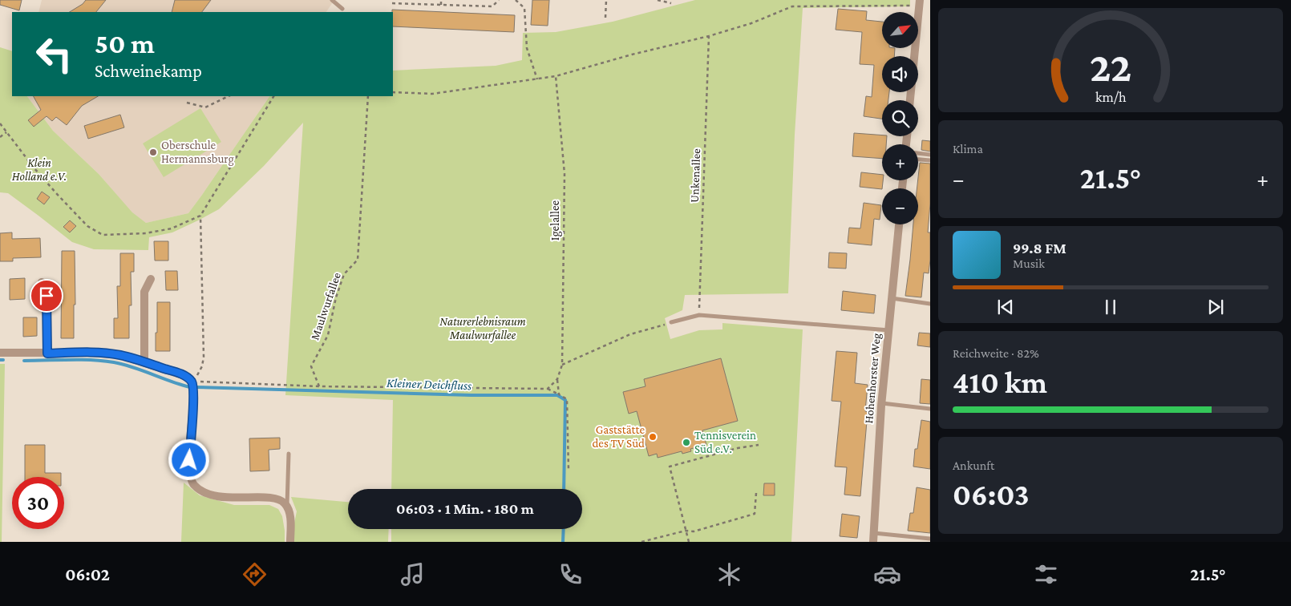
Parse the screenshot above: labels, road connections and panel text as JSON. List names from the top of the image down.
{
  "streets": {
    "street": ["Hohenhorster Weg"],
    "path": ["Unkenallee", "Igelallee", "Maulwurfallee"]
  },
  "water": ["Kleiner Deichfluss"],
  "parks": ["Klein Holland e.V.", "Naturerlebnisraum Maulwurfallee"],
  "places": ["Oberschule Hermannsburg", "Gaststätte des TV Süd", "Tennisverein Süd e.V."],
  "north": "top right",
  "page": {
    "map_buttons": ["+", "−"],
    "turn": ["50 m", "Schweinekamp"],
    "tile": [
      "Klima",
      ["Reichweite · 82%", "410 km"],
      ["Ankunft", "06:03"]
    ],
    "heat": ["−", "21.5°", "+"],
    "song": ["99.8 FM", "Musik"],
    "limit": "30",
    "trip": "06:03 · 1 Min. · 180 m",
    "tabs": ["06:02", "21.5°"],
    "gauge": ["22", "km/h"]
  }
}
